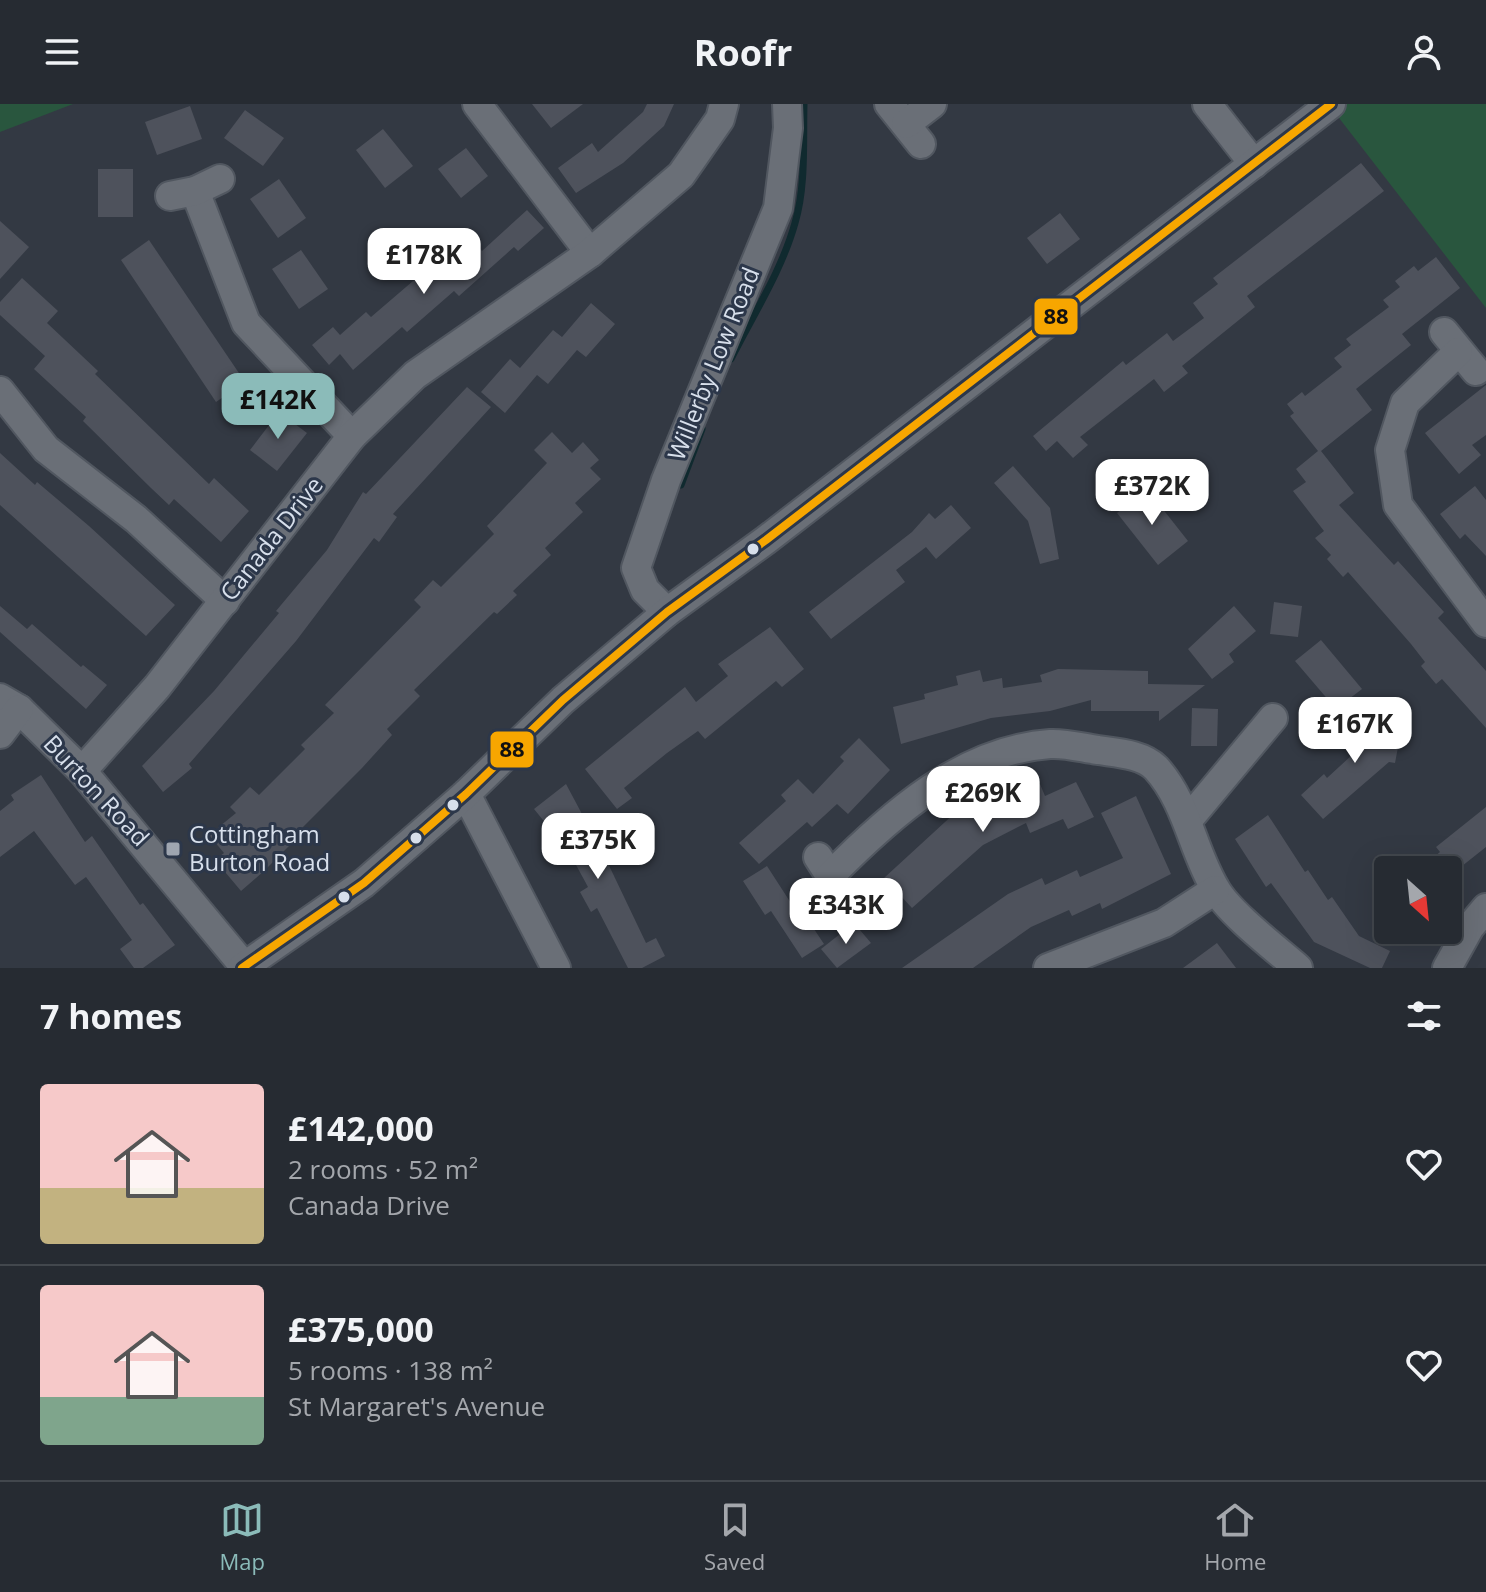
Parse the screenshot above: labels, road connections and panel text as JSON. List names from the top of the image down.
{
  "streets": {
    "street": ["Willerby Low Road", "Canada Drive", "Burton Road"]
  },
  "crossings": [
    ["Canada Drive", "Burton Road"]
  ],
  "places": {
    "transit": ["Cottingham Burton Road"]
  },
  "lines": ["transit line 88"],
  "north": "bottom right",
  "page": {
    "header": "Roofr",
    "price": [
      "£178K",
      "£142K",
      "£372K",
      "£167K",
      "£269K",
      "£375K",
      "£343K"
    ],
    "heading": "7 homes",
    "list": [
      {
        "name": "£142,000",
        "note": "2 rooms · 52 m² · Canada Drive"
      },
      {
        "name": "£375,000",
        "note": "5 rooms · 138 m² · St Margaret's Avenue"
      }
    ],
    "tabs": ["Map", "Saved", "Home"]
  }
}
